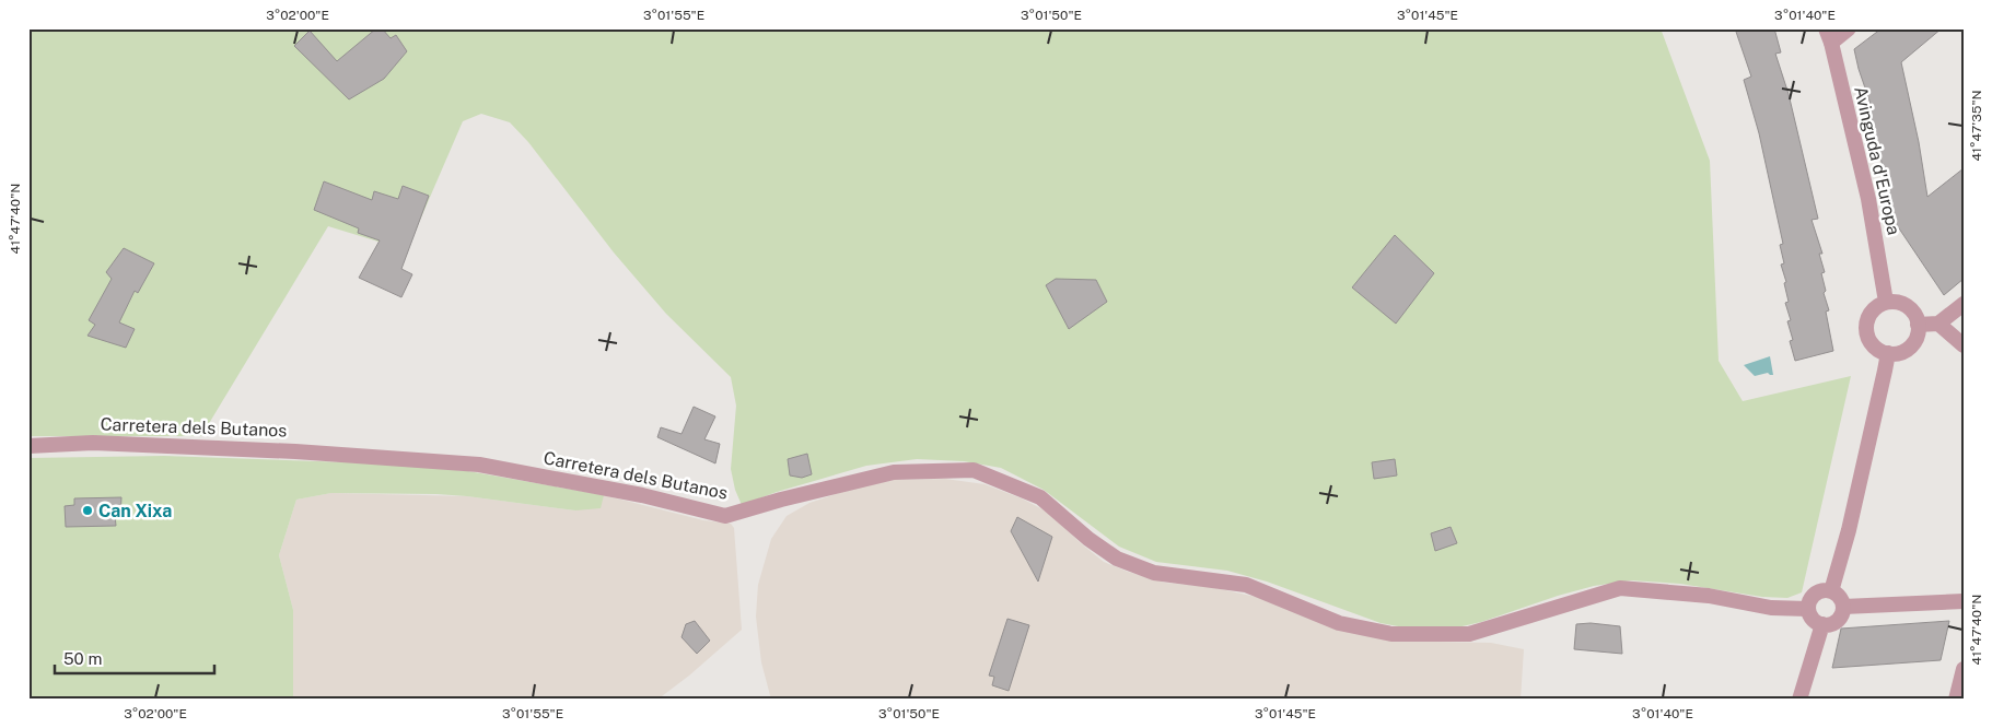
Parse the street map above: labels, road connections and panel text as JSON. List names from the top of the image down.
{
  "streets": {
    "street": ["Avinguda d'Europa", "Carretera dels Butanos"]
  },
  "places": ["Can Xixa"],
  "scale_bar": "50 m",
  "coordinates": [
    "3°02'00\"E",
    "3°01'55\"E",
    "3°01'50\"E",
    "3°01'45\"E",
    "3°01'40\"E",
    "41°47'35\"N",
    "41°47'40\"N"
  ]
}
